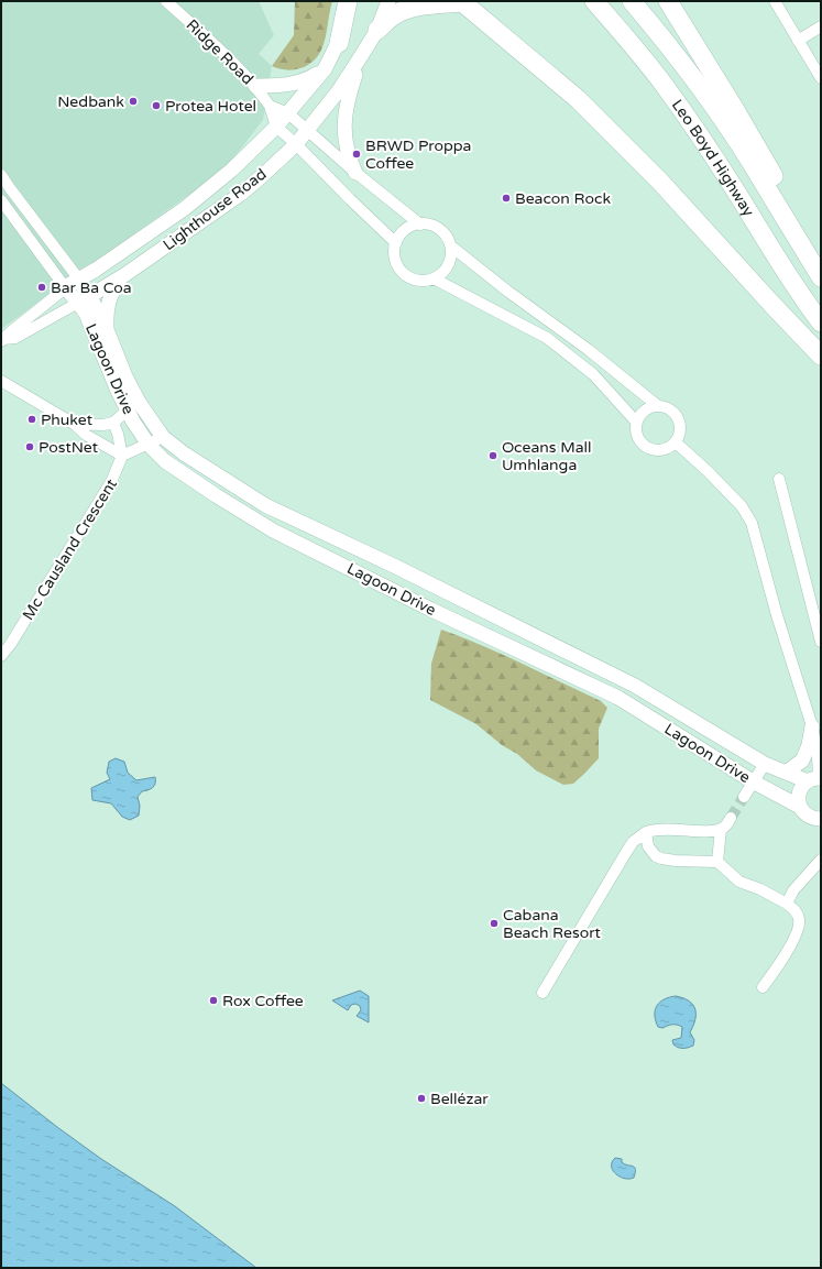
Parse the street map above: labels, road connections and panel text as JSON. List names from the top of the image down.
{
  "streets": {
    "highway": ["Leo Boyd Highway"],
    "street": [
      "Ridge Road",
      "Lighthouse Road",
      "Lagoon Drive",
      "Mc Causland Crescent"
    ]
  },
  "crossings": [
    ["Lighthouse Road", "Lagoon Drive"]
  ],
  "places": [
    "Nedbank",
    "Protea Hotel",
    "BRWD Proppa Coffee",
    "Beacon Rock",
    "Bar Ba Coa",
    "Phuket",
    "PostNet",
    "Oceans Mall Umhlanga",
    "Cabana Beach Resort",
    "Rox Coffee",
    "Bellézar"
  ]
}
